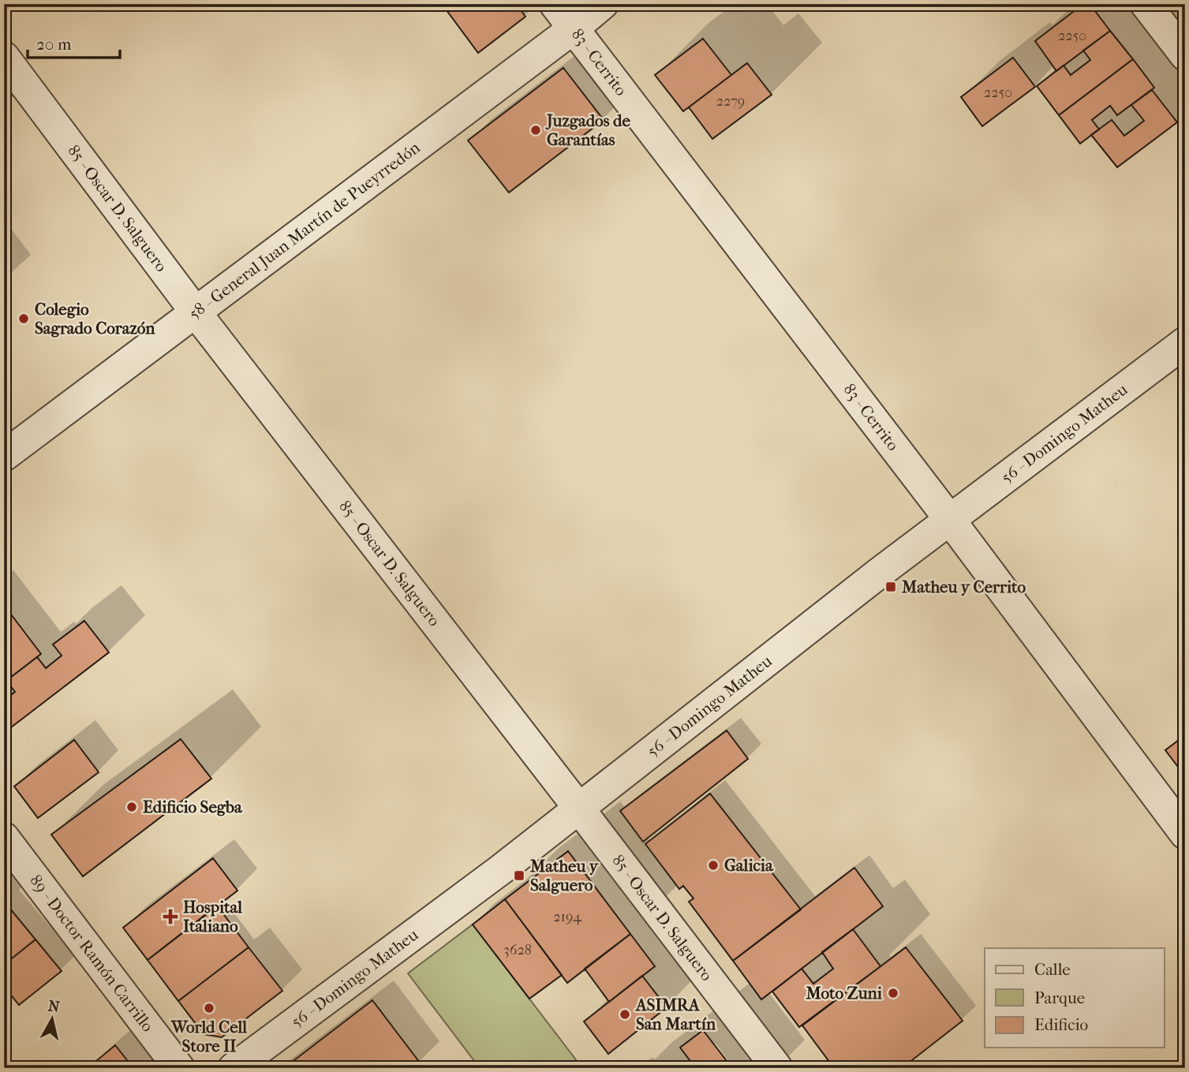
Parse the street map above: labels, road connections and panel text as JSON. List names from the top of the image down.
{
  "streets": {
    "street": [
      "83 - Cerrito",
      "85 - Oscar D. Salguero",
      "58 - General Juan Martín de Pueyrredón",
      "56 - Domingo Matheu",
      "89 - Doctor Ramón Carrillo"
    ]
  },
  "crossings": [
    ["83 - Cerrito", "58 - General Juan Martín de Pueyrredón"],
    ["83 - Cerrito", "56 - Domingo Matheu"],
    ["85 - Oscar D. Salguero", "58 - General Juan Martín de Pueyrredón"],
    ["85 - Oscar D. Salguero", "56 - Domingo Matheu"]
  ],
  "places": {
    "other": [
      "Juzgados de Garantías",
      "Colegio Sagrado Corazón",
      "Edificio Segba",
      "Galicia",
      "Moto Zuni",
      "World Cell Store II",
      "ASIMRA San Martín"
    ],
    "transit": ["Matheu y Cerrito", "Matheu y Salguero"],
    "health": ["Hospital Italiano"]
  },
  "house_numbers": [
    "2250",
    "2250",
    "2279",
    "2194",
    "3628"
  ],
  "legend": ["Calle", "Parque", "Edificio"],
  "scale_bar": "20 m",
  "north": "top"
}
